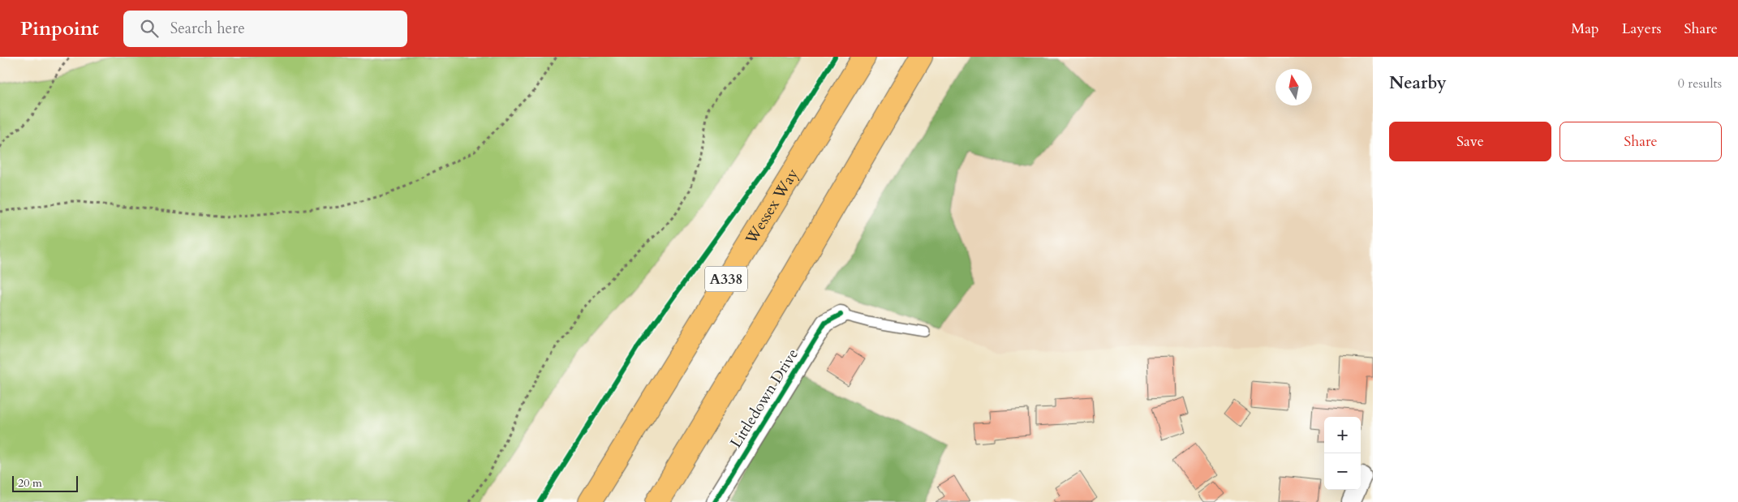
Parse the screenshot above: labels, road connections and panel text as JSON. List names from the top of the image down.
{
  "streets": {
    "highway": ["Wessex Way", "A338"],
    "street": ["Littledown Drive"]
  },
  "scale_bar": "20 m",
  "north": "top",
  "page": {
    "header": "Pinpoint",
    "search": "Search here",
    "nav": ["Map", "Layers", "Share"],
    "heading": ["Nearby", "0 results"],
    "buttons": ["Save", "Share"],
    "map_buttons": ["+", "−"],
    "scale": "20 m"
  }
}
